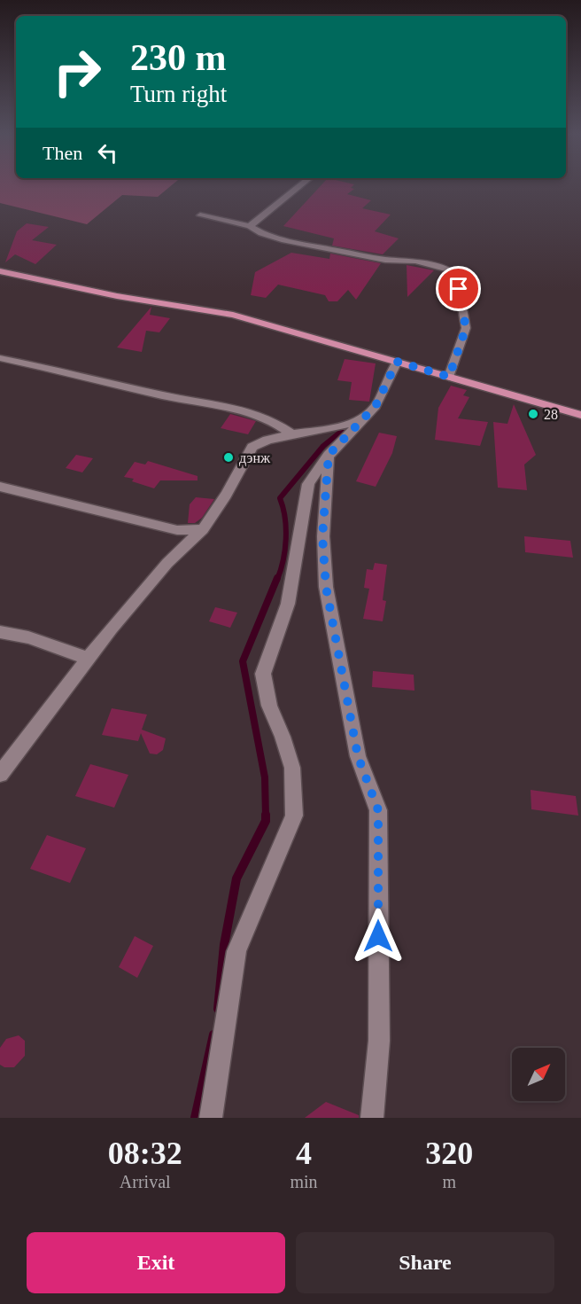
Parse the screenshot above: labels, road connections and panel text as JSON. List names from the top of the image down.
{
  "places": ["28", "дэнж"],
  "north": "top right",
  "page": {
    "turn": ["230 m", "Turn right"],
    "then": "Then",
    "eta": [
      "08:32",
      "Arrival",
      "4",
      "min",
      "320",
      "m"
    ],
    "buttons": ["Exit", "Share"]
  }
}
